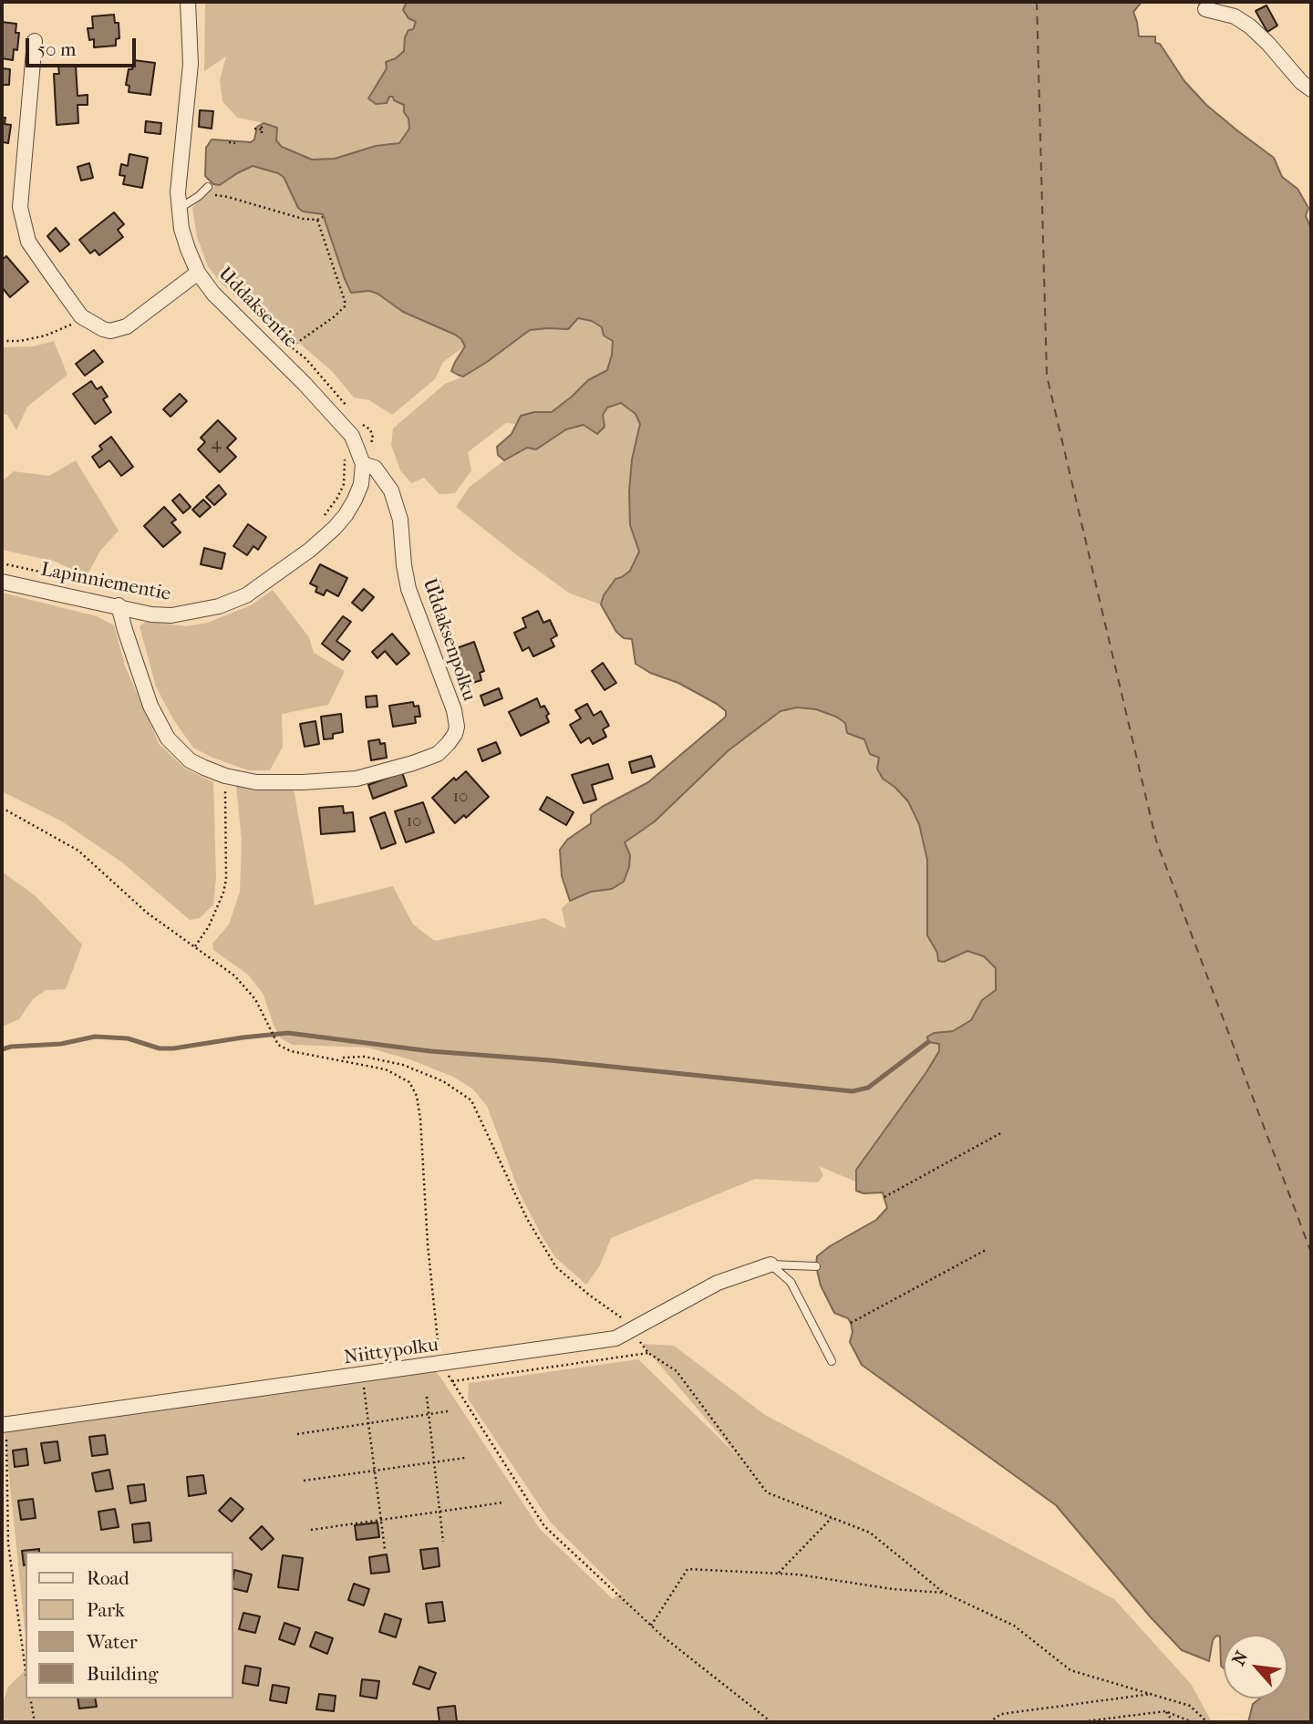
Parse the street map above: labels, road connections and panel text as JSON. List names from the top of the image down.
{
  "streets": {
    "street": [
      "Uddaksentie",
      "Lapinniementie",
      "Uddaksenpolku",
      "Niittypolku"
    ]
  },
  "crossings": [
    ["Uddaksentie", "Lapinniementie"],
    ["Uddaksentie", "Uddaksenpolku"],
    ["Lapinniementie", "Uddaksenpolku"]
  ],
  "house_numbers": ["4", "10", "10"],
  "legend": [
    "Road",
    "Park",
    "Water",
    "Building"
  ],
  "scale_bar": "50 m",
  "north": "top left"
}
